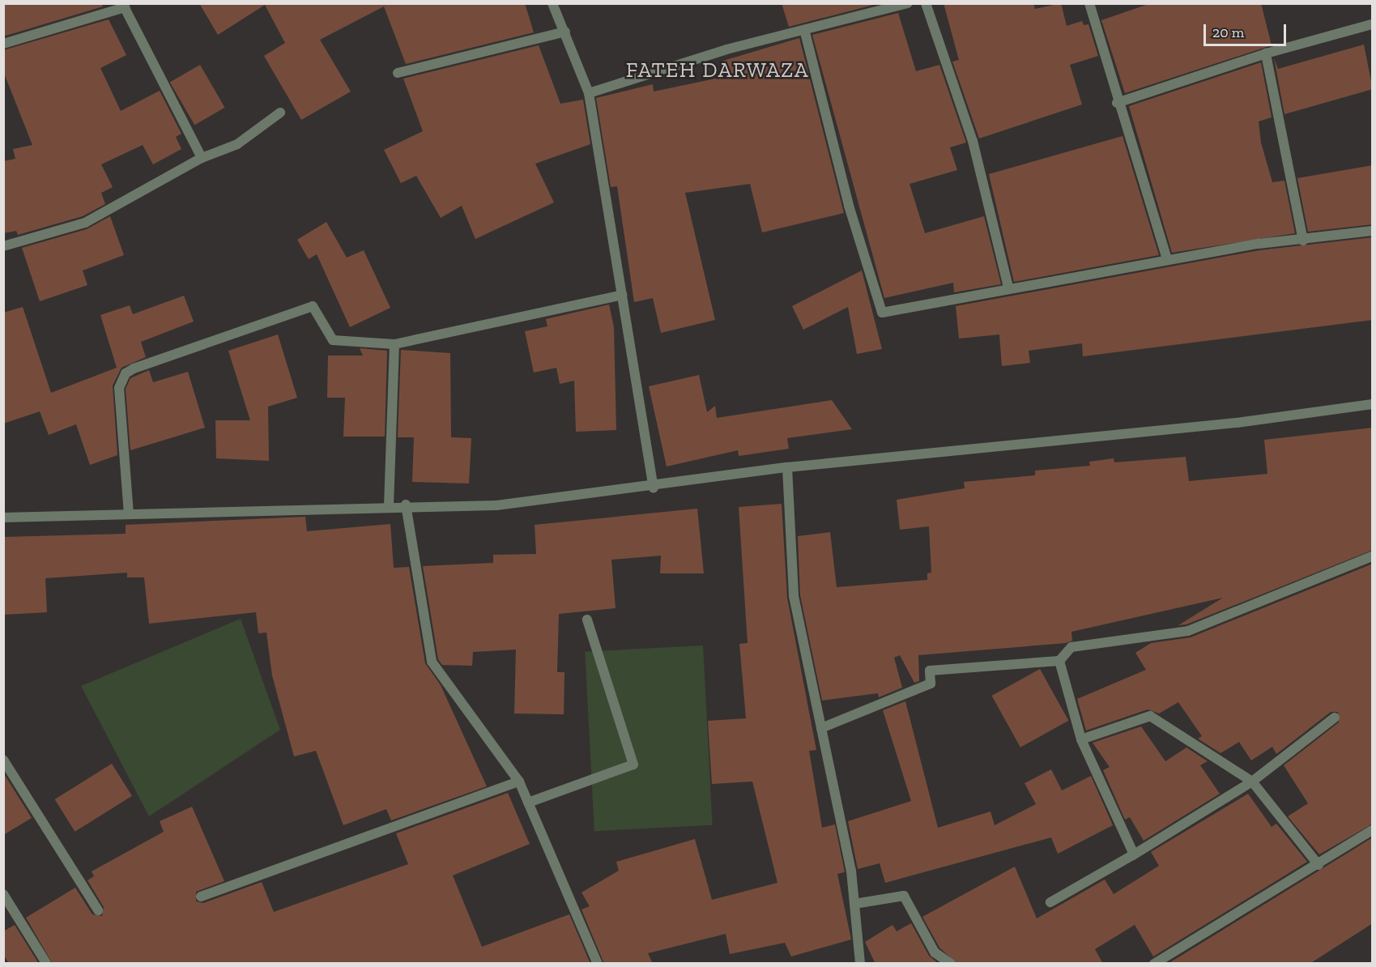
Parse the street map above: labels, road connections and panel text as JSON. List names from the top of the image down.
{
  "districts": ["FATEH DARWAZA"],
  "scale_bar": "20 m"
}
